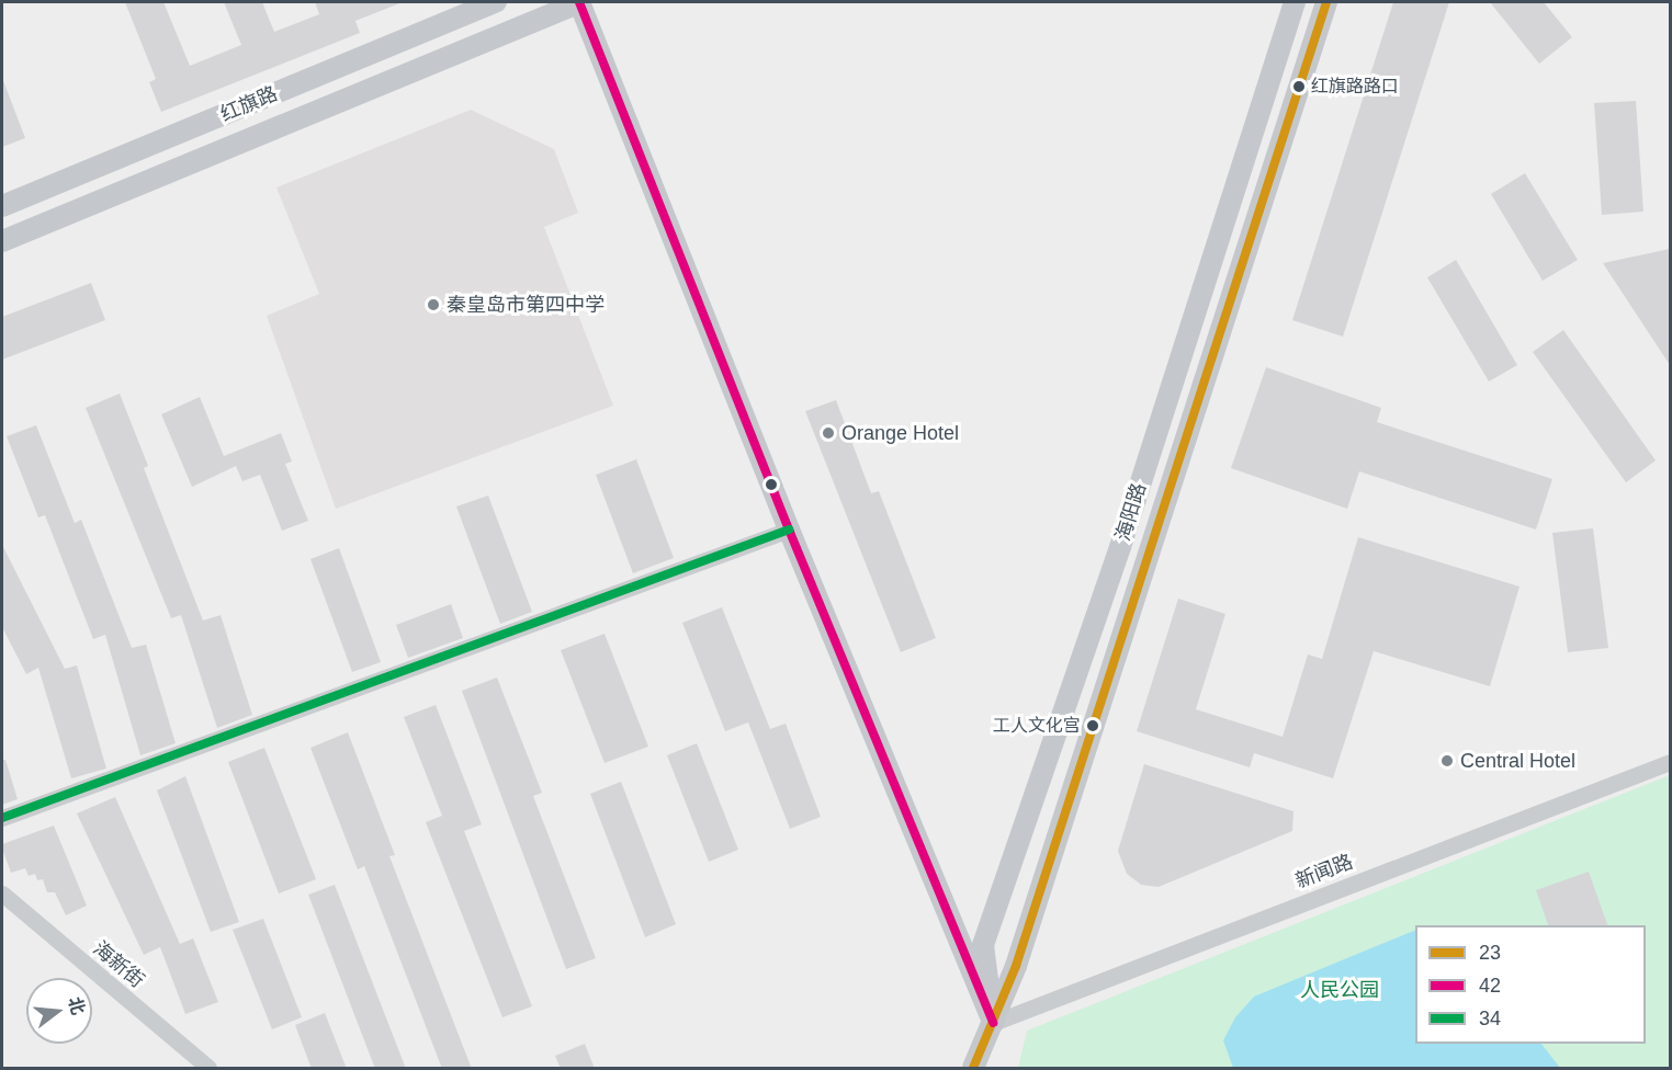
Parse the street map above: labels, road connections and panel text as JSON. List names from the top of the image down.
{
  "streets": {
    "main road": ["红旗路", "海阳路"],
    "street": ["新闻路", "海新街"]
  },
  "crossings": [
    ["海阳路", "新闻路"]
  ],
  "parks": ["人民公园"],
  "places": [
    "红旗路路口",
    "秦皇岛市第四中学",
    "Orange Hotel",
    "工人文化宫",
    "Central Hotel"
  ],
  "lines": ["transit line 23", "transit line 42", "transit line 34"],
  "legend": ["23", "42", "34"],
  "north": "right"
}
